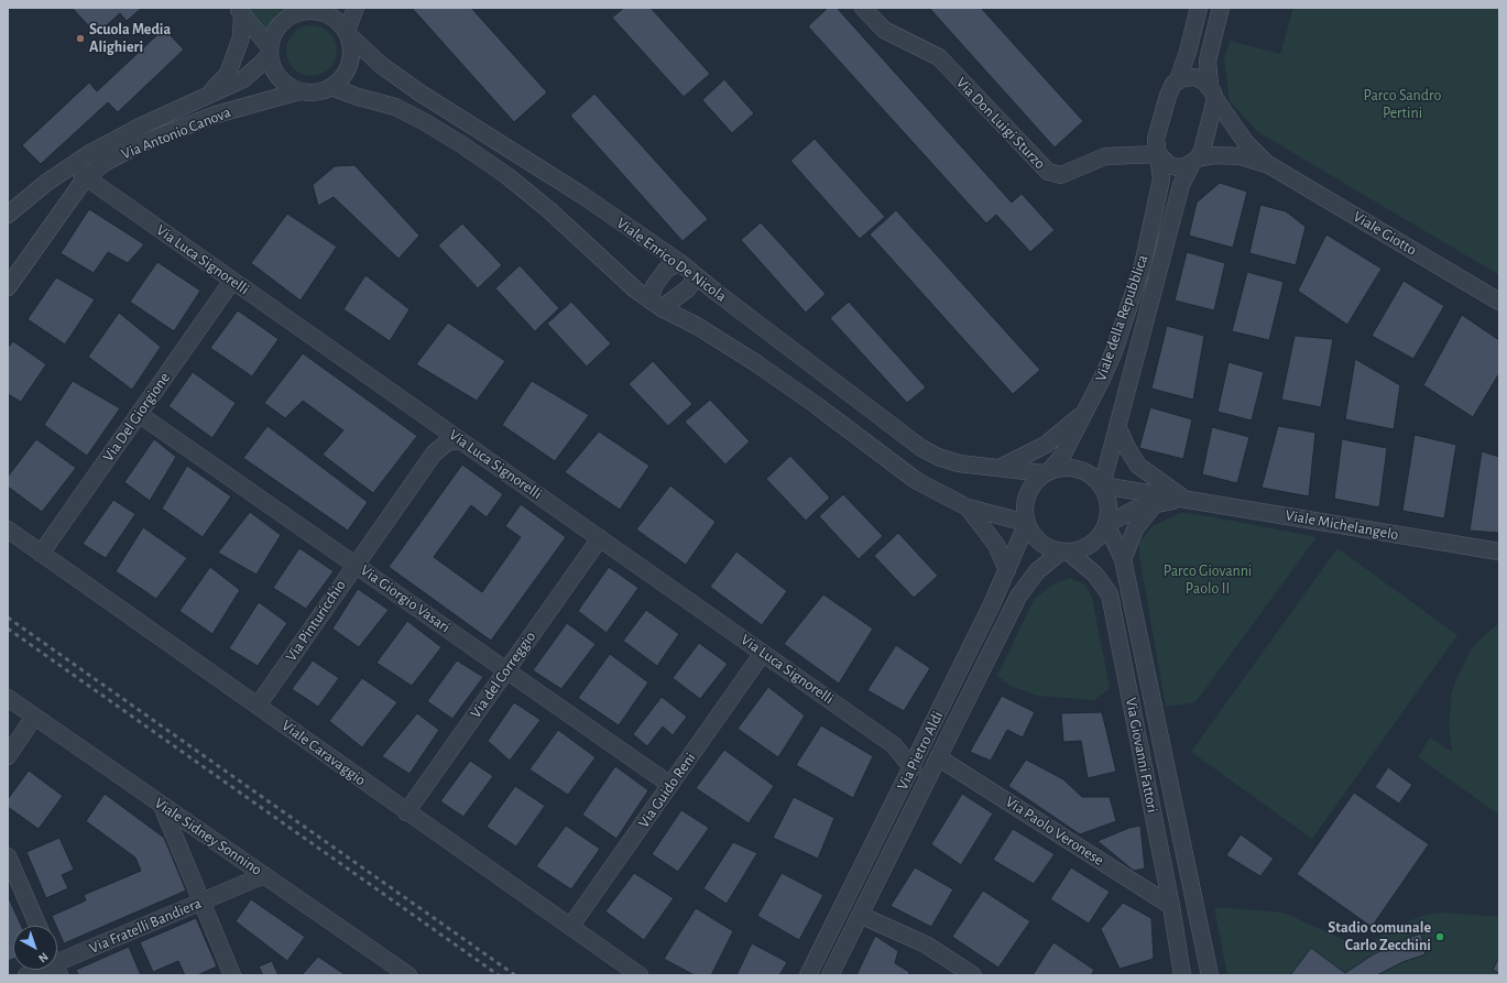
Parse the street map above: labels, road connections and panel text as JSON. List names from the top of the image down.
{
  "streets": {
    "street": [
      "Via Don Luigi Sturzo",
      "Via Antonio Canova",
      "Viale Giotto",
      "Via Luca Signorelli",
      "Viale Enrico De Nicola",
      "Viale della Repubblica",
      "Via Del Giorgione",
      "Viale Michelangelo",
      "Via Giorgio Vasari",
      "Via Pinturicchio",
      "Via del Correggio",
      "Via Pietro Aldi",
      "Viale Caravaggio",
      "Via Giovanni Fattori",
      "Via Guido Reni",
      "Via Paolo Veronese",
      "Viale Sidney Sonnino",
      "Via Fratelli Bandiera"
    ]
  },
  "crossings": [
    ["Via Don Luigi Sturzo", "Viale della Repubblica"],
    ["Via Antonio Canova", "Via Luca Signorelli"],
    ["Via Antonio Canova", "Viale Enrico De Nicola"],
    ["Viale Giotto", "Viale della Repubblica"],
    ["Via Luca Signorelli", "Via Del Giorgione"],
    ["Via Luca Signorelli", "Via Pinturicchio"],
    ["Via Luca Signorelli", "Via del Correggio"],
    ["Via Luca Signorelli", "Via Pietro Aldi"],
    ["Via Luca Signorelli", "Via Guido Reni"],
    ["Viale Enrico De Nicola", "Viale della Repubblica"],
    ["Viale Enrico De Nicola", "Viale Michelangelo"],
    ["Viale Enrico De Nicola", "Via Pietro Aldi"],
    ["Viale Enrico De Nicola", "Via Giovanni Fattori"],
    ["Viale della Repubblica", "Viale Michelangelo"],
    ["Viale della Repubblica", "Via Pietro Aldi"],
    ["Viale della Repubblica", "Via Giovanni Fattori"],
    ["Via Del Giorgione", "Via Giorgio Vasari"],
    ["Via Del Giorgione", "Viale Caravaggio"],
    ["Viale Michelangelo", "Via Pietro Aldi"],
    ["Viale Michelangelo", "Via Giovanni Fattori"],
    ["Via Giorgio Vasari", "Via Pinturicchio"],
    ["Via Giorgio Vasari", "Via del Correggio"],
    ["Via Giorgio Vasari", "Via Guido Reni"],
    ["Via Pinturicchio", "Viale Caravaggio"],
    ["Via del Correggio", "Viale Caravaggio"],
    ["Via Pietro Aldi", "Via Giovanni Fattori"],
    ["Via Pietro Aldi", "Via Paolo Veronese"],
    ["Viale Caravaggio", "Via Guido Reni"],
    ["Via Giovanni Fattori", "Via Paolo Veronese"],
    ["Viale Sidney Sonnino", "Via Fratelli Bandiera"]
  ],
  "parks": ["Parco Sandro Pertini", "Parco Giovanni Paolo II"],
  "places": ["Scuola Media Alighieri", "Stadio comunale Carlo Zecchini"],
  "north": "bottom right"
}
